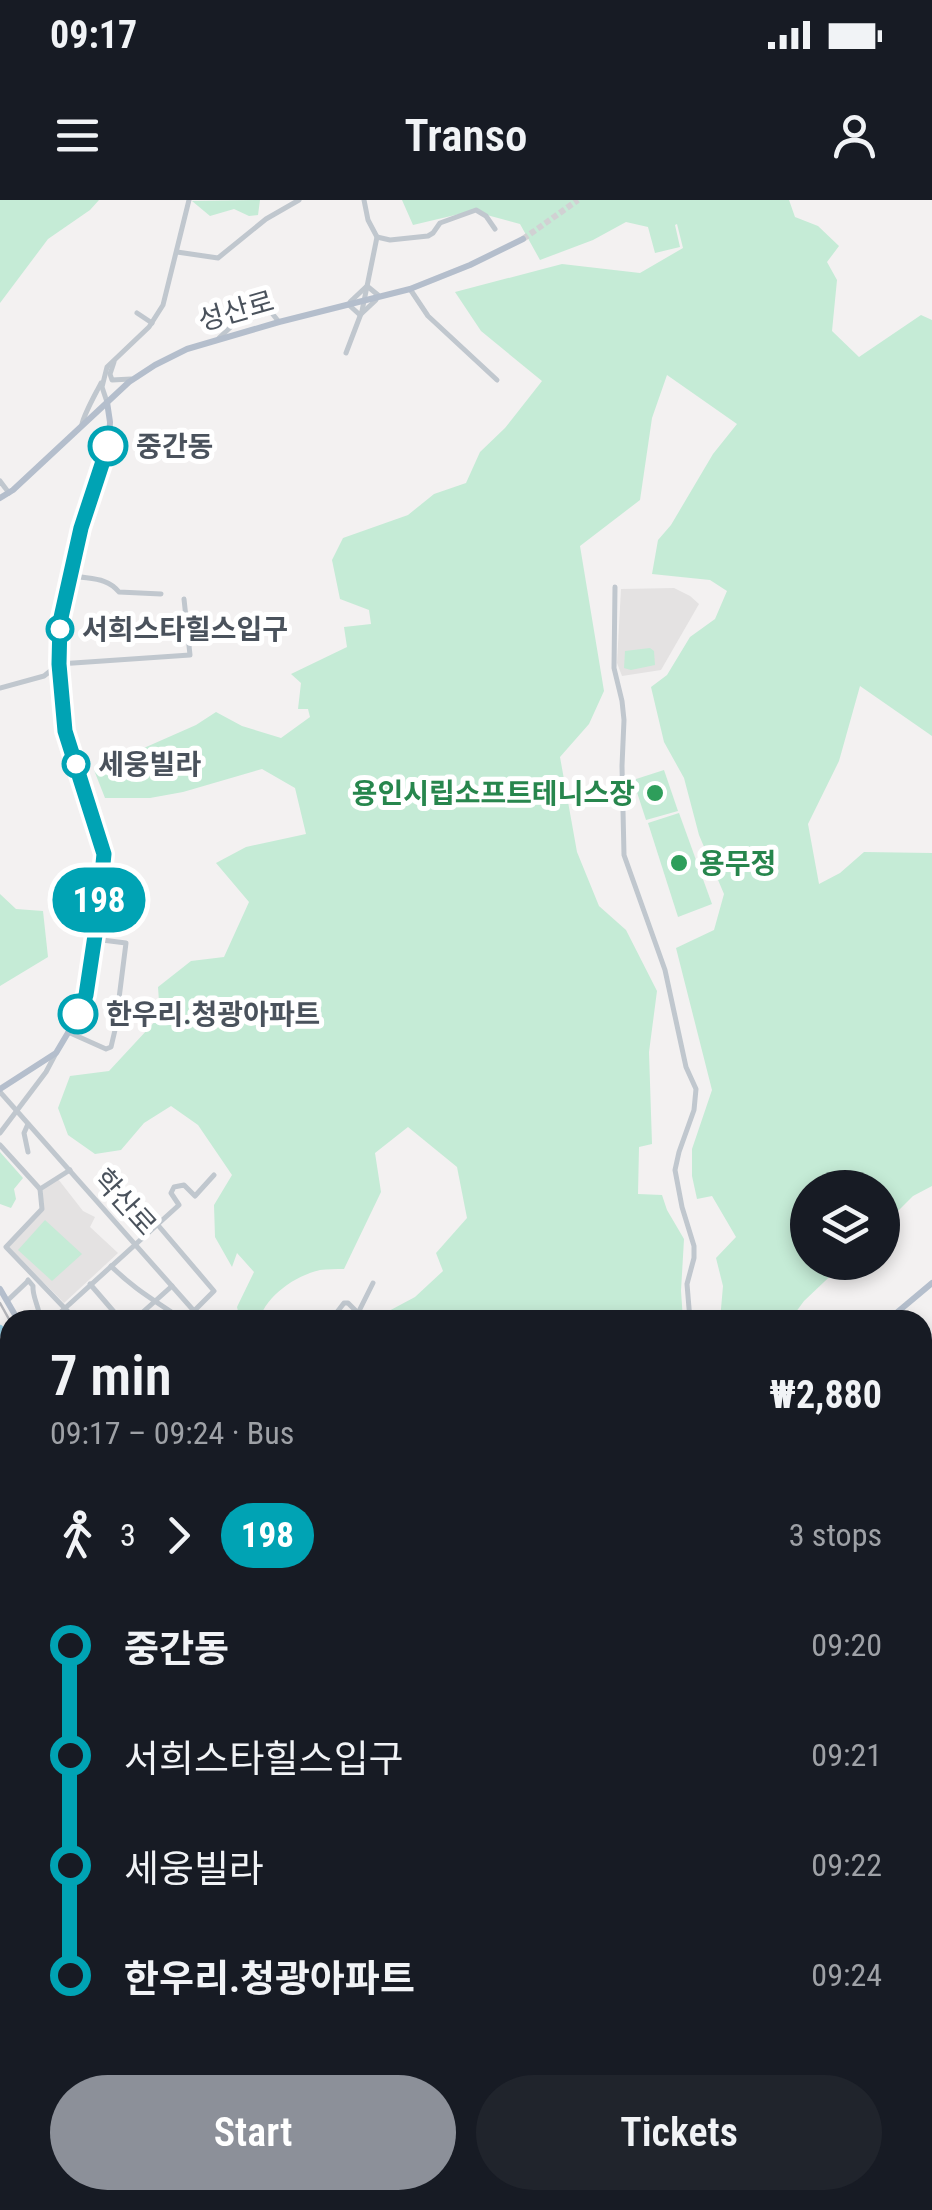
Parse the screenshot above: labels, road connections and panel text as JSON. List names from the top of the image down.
{
  "streets": {
    "main road": ["성산로"],
    "street": ["학산로"]
  },
  "places": [
    "중간동",
    "서희스타힐스입구",
    "세웅빌라",
    "용인시립소프트테니스장",
    "용무정",
    "한우리.청광아파트"
  ],
  "lines": ["bus line 198"],
  "page": {
    "status": "09:17",
    "header": "Transo",
    "on_map": "198",
    "heading": ["7 min", "09:17 – 09:24 · Bus", "₩2,880"],
    "legs": ["3", "198", "3 stops"],
    "list": [
      {
        "name": "중간동",
        "value": "09:20"
      },
      {
        "name": "서희스타힐스입구",
        "value": "09:21"
      },
      {
        "name": "세웅빌라",
        "value": "09:22"
      },
      {
        "name": "한우리.청광아파트",
        "value": "09:24"
      }
    ],
    "buttons": ["Start", "Tickets"]
  }
}
